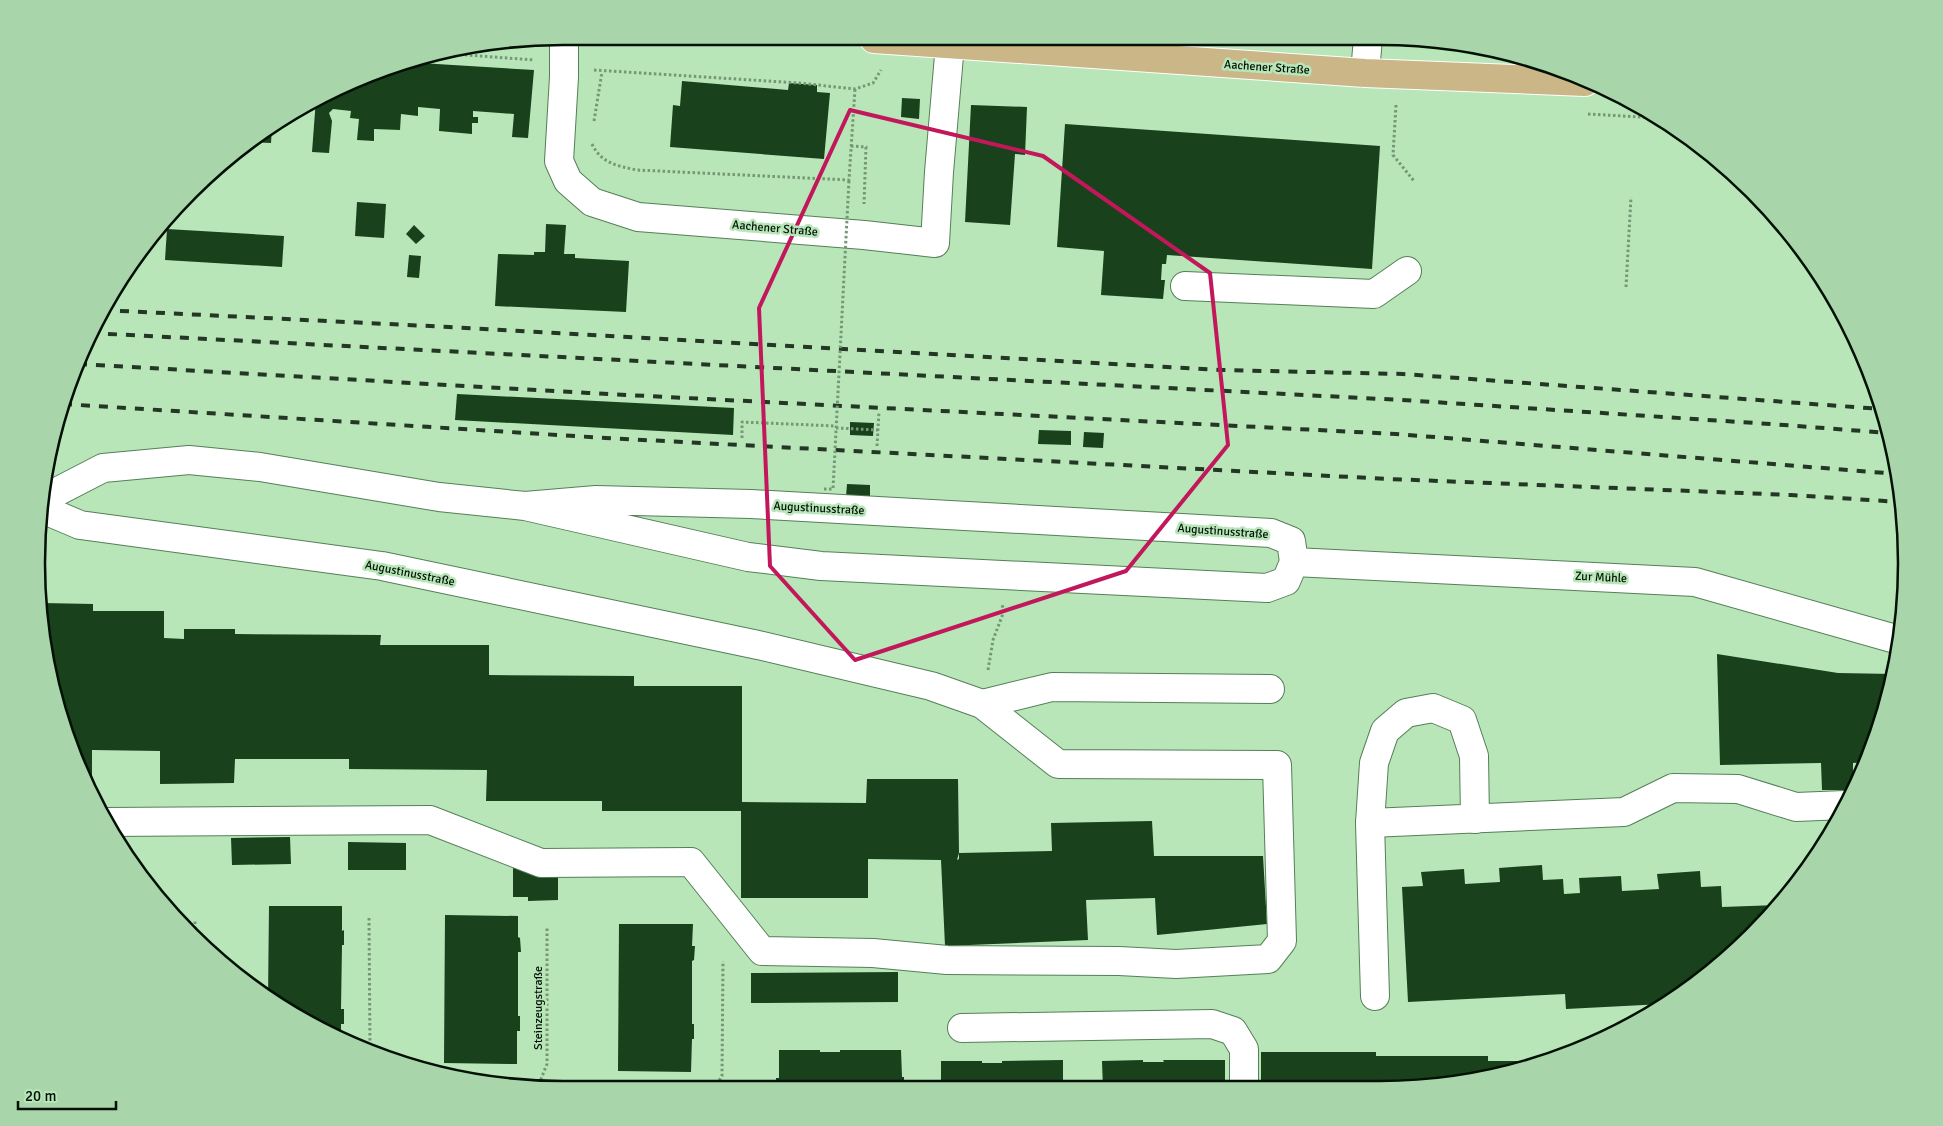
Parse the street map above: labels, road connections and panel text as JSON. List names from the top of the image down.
{
  "streets": {
    "main road": ["Aachener Straße"],
    "street": ["Augustinusstraße", "Zur Mühle"],
    "path": ["Steinzeugstraße"]
  },
  "crossings": [
    ["Augustinusstraße", "Zur Mühle"]
  ],
  "scale_bar": "20 m"
}
